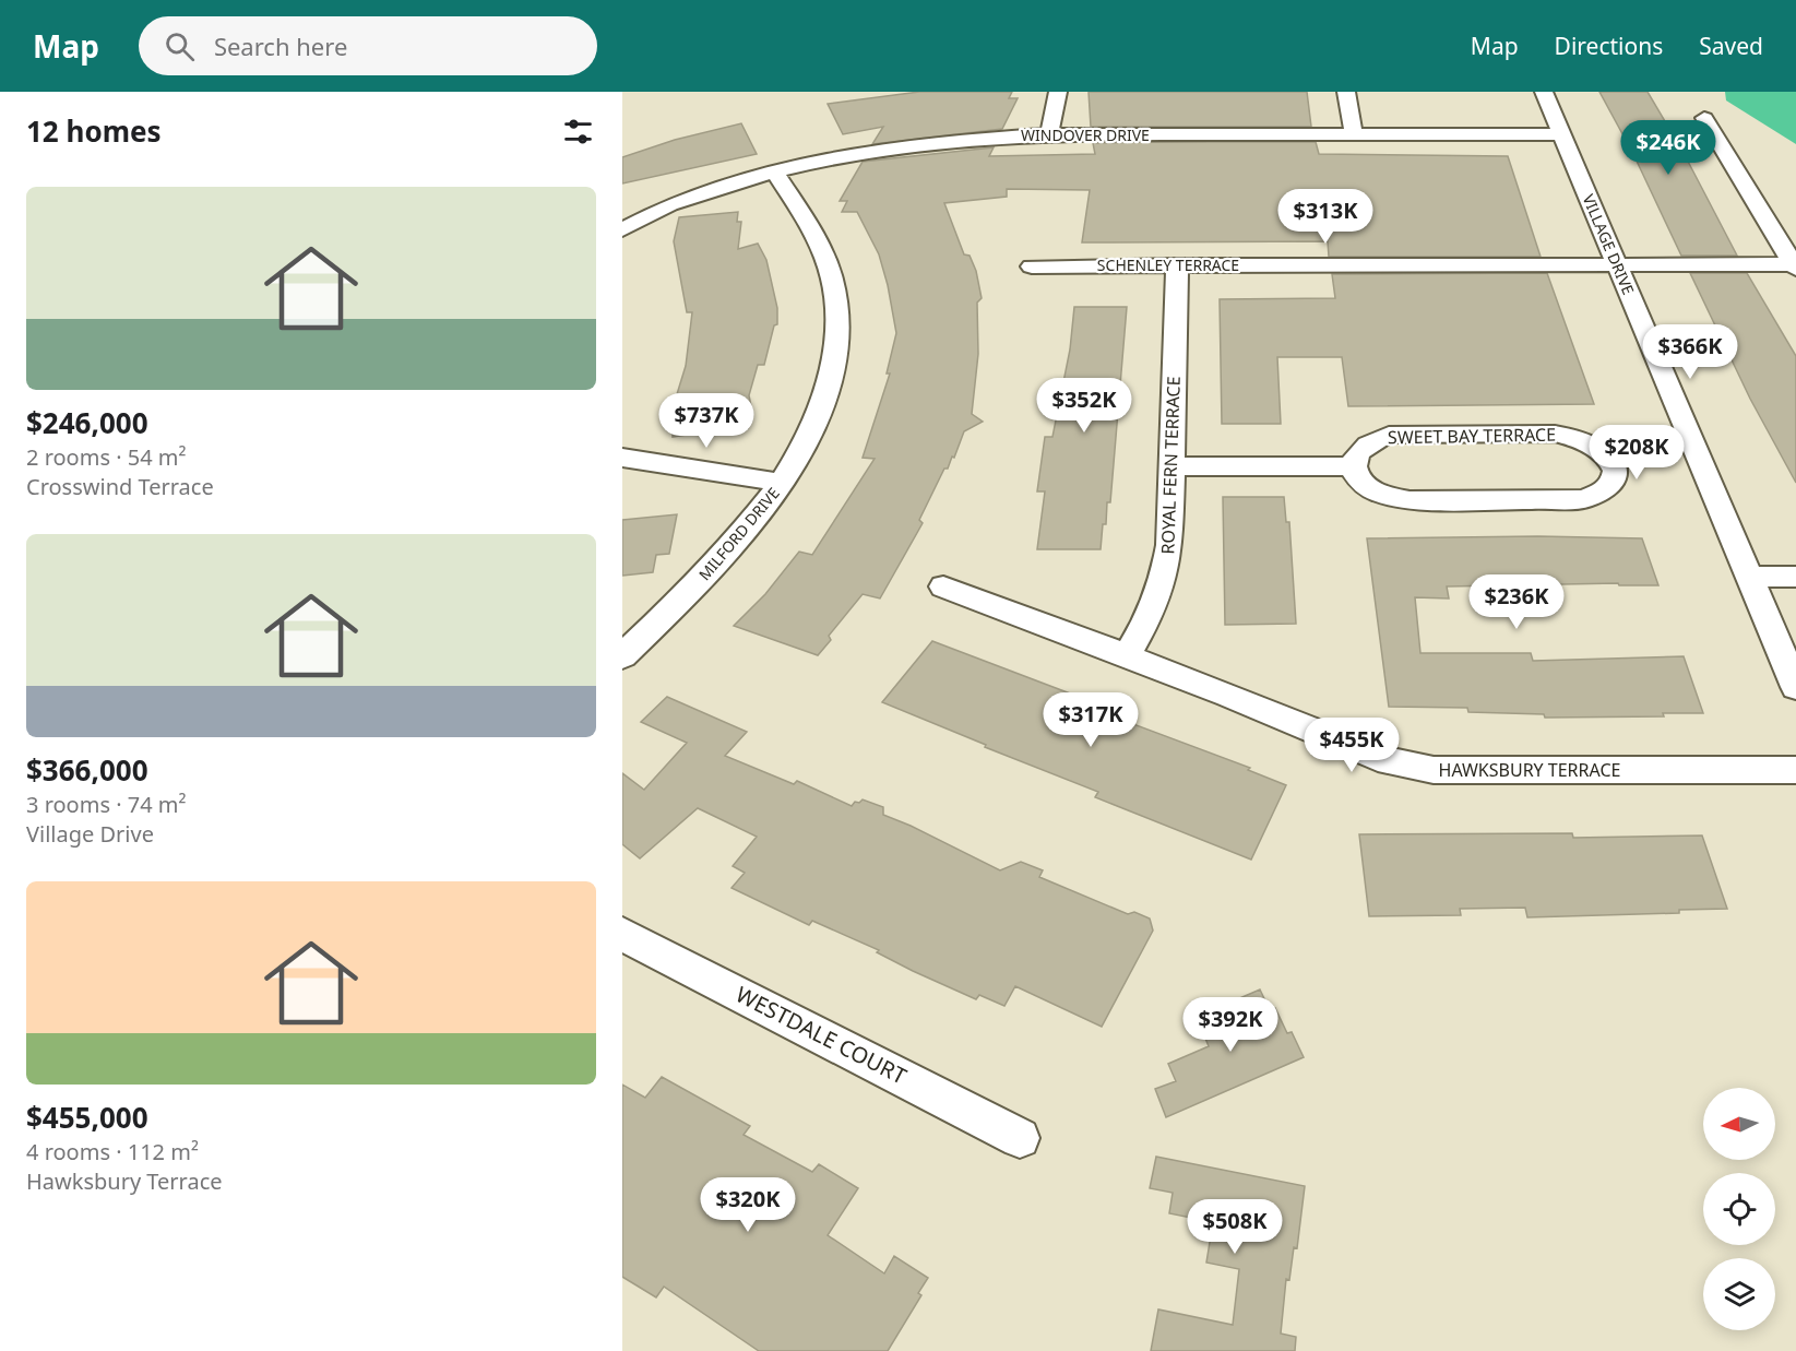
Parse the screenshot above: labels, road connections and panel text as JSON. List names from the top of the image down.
{
  "streets": {
    "street": [
      "WINDOVER DRIVE",
      "VILLAGE DRIVE",
      "SCHENLEY TERRACE",
      "SWEET BAY TERRACE",
      "ROYAL FERN TERRACE",
      "MILFORD DRIVE",
      "HAWKSBURY TERRACE",
      "WESTDALE COURT"
    ]
  },
  "crossings": [
    ["WINDOVER DRIVE", "VILLAGE DRIVE"],
    ["WINDOVER DRIVE", "MILFORD DRIVE"],
    ["VILLAGE DRIVE", "SCHENLEY TERRACE"],
    ["SCHENLEY TERRACE", "ROYAL FERN TERRACE"],
    ["ROYAL FERN TERRACE", "HAWKSBURY TERRACE"]
  ],
  "north": "left",
  "page": {
    "header": "Map",
    "search": "Search here",
    "nav": ["Map", "Directions", "Saved"],
    "heading": "12 homes",
    "price": [
      "$246K",
      "$313K",
      "$366K",
      "$352K",
      "$737K",
      "$208K",
      "$236K",
      "$317K",
      "$455K",
      "$392K",
      "$320K",
      "$508K"
    ],
    "list": [
      {
        "name": "$246,000",
        "note": "2 rooms · 54 m² · Crosswind Terrace"
      },
      {
        "name": "$366,000",
        "note": "3 rooms · 74 m² · Village Drive"
      },
      {
        "name": "$455,000",
        "note": "4 rooms · 112 m² · Hawksbury Terrace"
      }
    ]
  }
}
